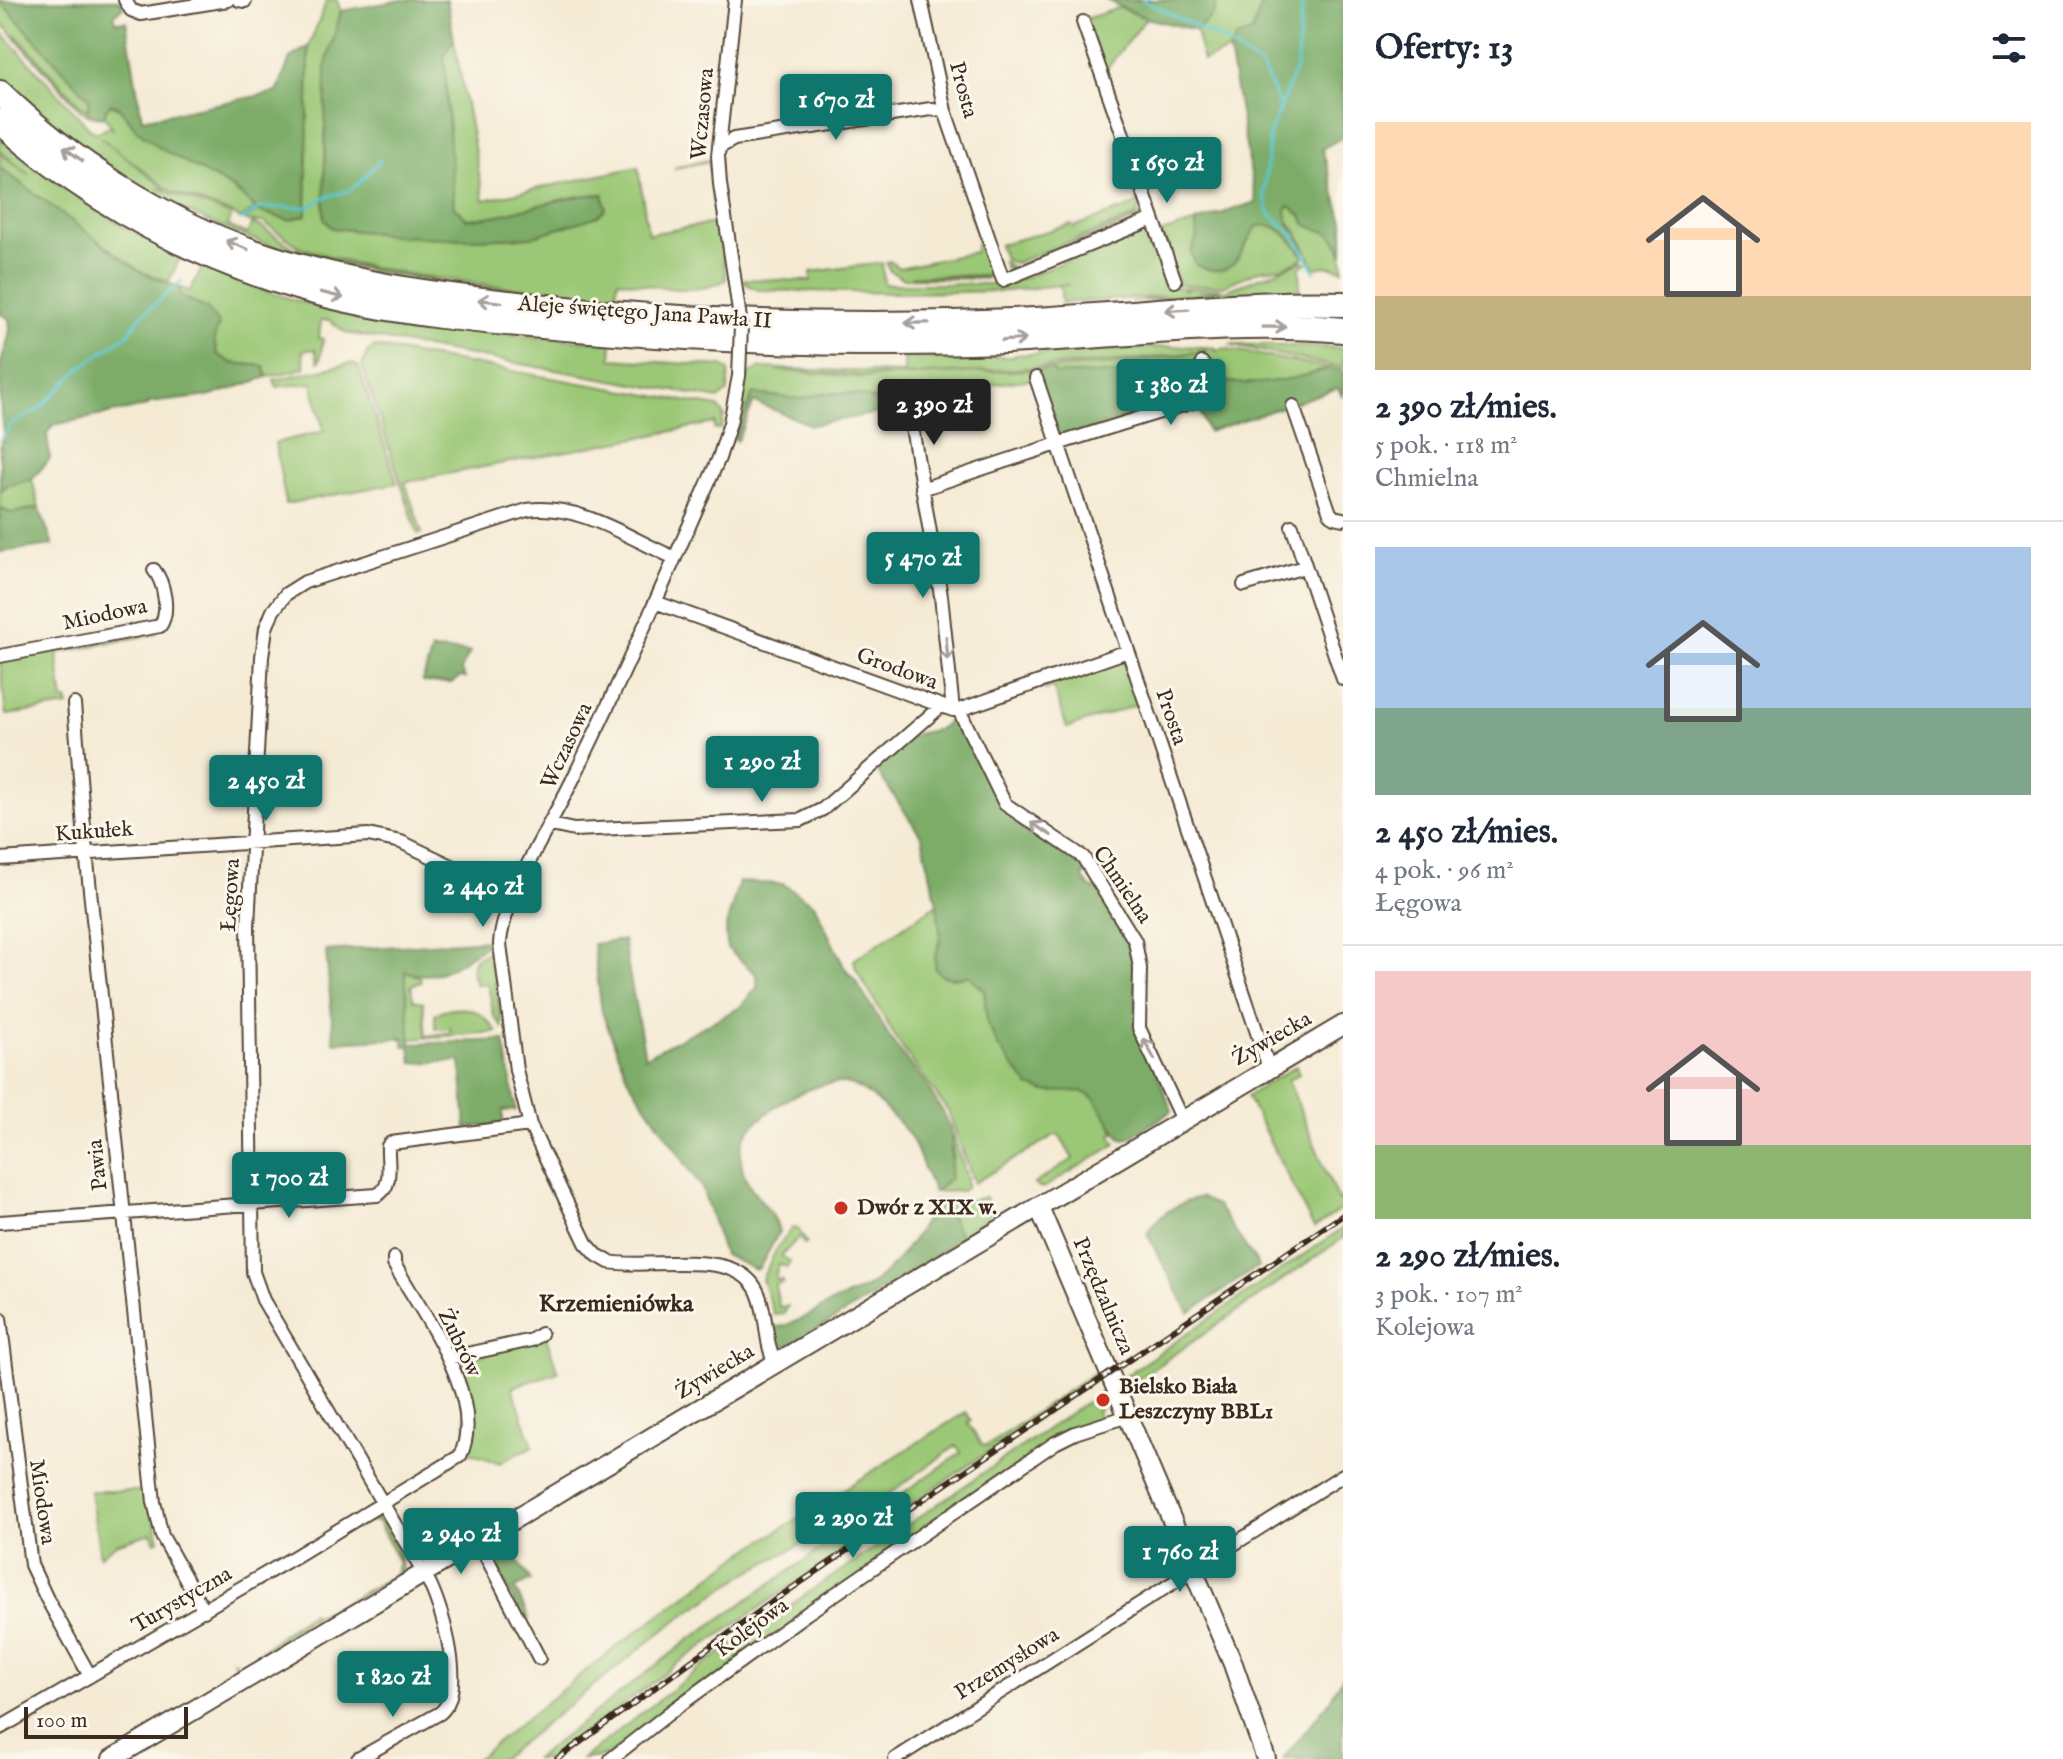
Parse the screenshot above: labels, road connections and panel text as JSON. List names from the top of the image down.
{
  "streets": {
    "highway": ["Aleje świętego Jana Pawła II"],
    "main road": ["Żywiecka", "Przędzalnicza"],
    "street": [
      "Prosta",
      "Wczasowa",
      "Miodowa",
      "Grodowa",
      "Kukułek",
      "Chmielna",
      "Łęgowa",
      "Pawia",
      "Żubrów",
      "Turystyczna",
      "Kolejowa",
      "Przemysłowa"
    ]
  },
  "crossings": [
    ["Prosta", "Grodowa"],
    ["Prosta", "Żywiecka"],
    ["Wczasowa", "Grodowa"],
    ["Wczasowa", "Kukułek"],
    ["Wczasowa", "Łęgowa"],
    ["Wczasowa", "Żywiecka"],
    ["Miodowa", "Turystyczna"],
    ["Grodowa", "Chmielna"],
    ["Kukułek", "Łęgowa"],
    ["Kukułek", "Pawia"],
    ["Chmielna", "Żywiecka"],
    ["Łęgowa", "Żywiecka"],
    ["Łęgowa", "Żubrów"],
    ["Łęgowa", "Turystyczna"],
    ["Żywiecka", "Przędzalnicza"],
    ["Pawia", "Turystyczna"],
    ["Przędzalnicza", "Kolejowa"],
    ["Przędzalnicza", "Przemysłowa"],
    ["Żubrów", "Turystyczna"]
  ],
  "districts": ["Krzemieniówka"],
  "places": ["Dwór z XIX w.", "Bielsko Biała Leszczyny BBL1"],
  "scale_bar": "100 m",
  "page": {
    "heading": "Oferty: 13",
    "price": [
      "1 670 zł",
      "1 650 zł",
      "1 380 zł",
      "2 390 zł",
      "5 470 zł",
      "1 290 zł",
      "2 450 zł",
      "2 440 zł",
      "1 700 zł",
      "2 290 zł",
      "2 940 zł",
      "1 760 zł",
      "1 820 zł"
    ],
    "list": [
      {
        "name": "2 390 zł/mies.",
        "note": "5 pok. · 118 m² · Chmielna"
      },
      {
        "name": "2 450 zł/mies.",
        "note": "4 pok. · 96 m² · Łęgowa"
      },
      {
        "name": "2 290 zł/mies.",
        "note": "3 pok. · 107 m² · Kolejowa"
      }
    ],
    "scale": "100 m"
  }
}
